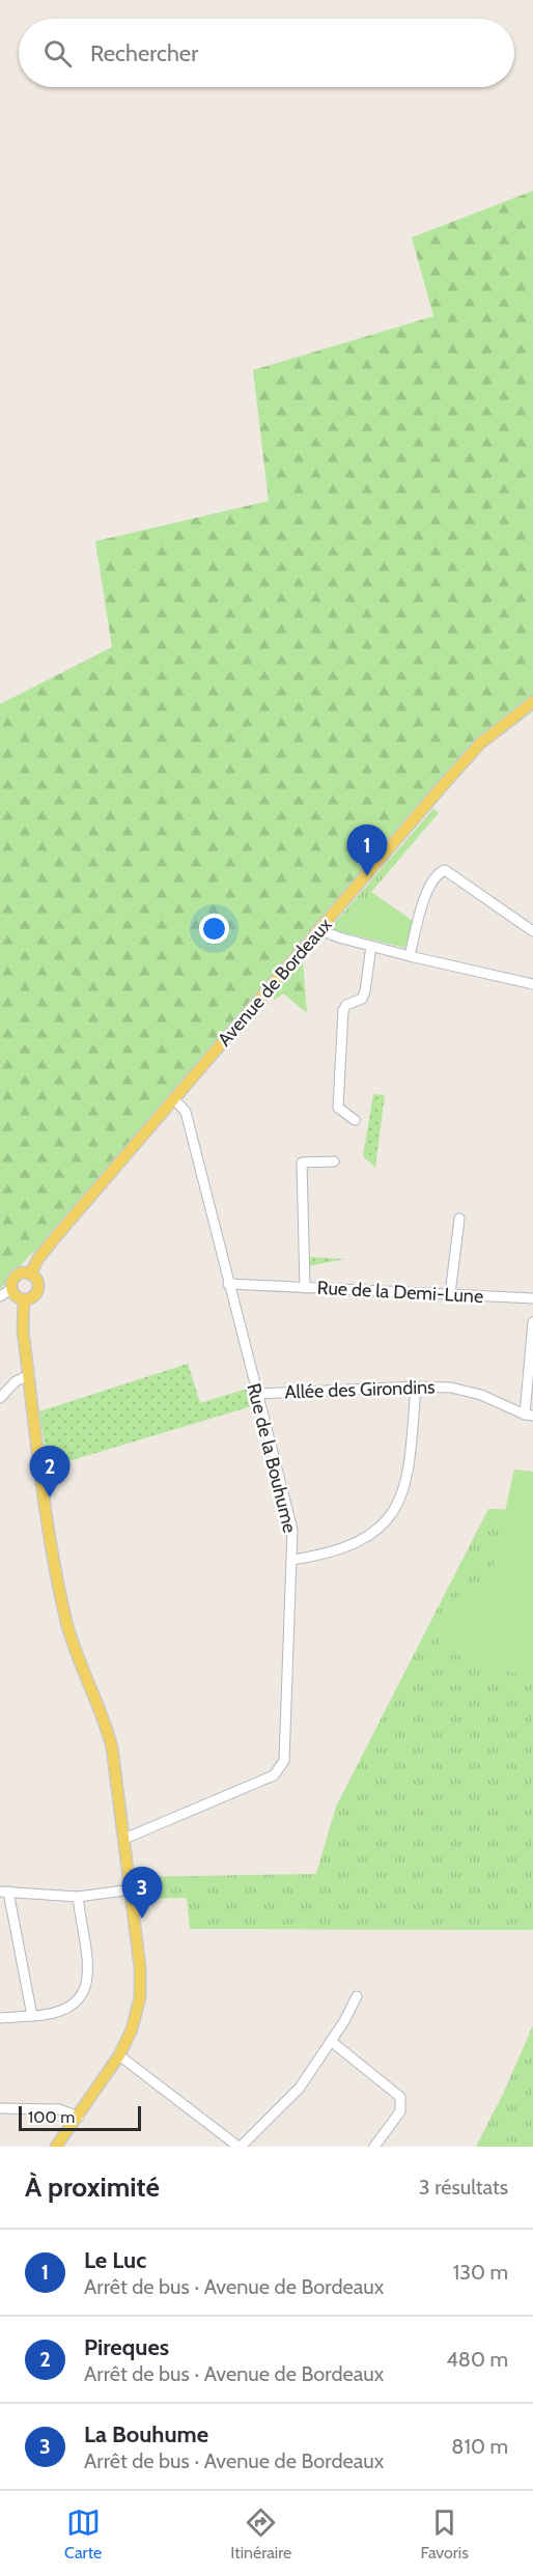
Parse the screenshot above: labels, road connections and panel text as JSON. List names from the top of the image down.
{
  "streets": {
    "main road": ["Avenue de Bordeaux"],
    "street": ["Rue de la Demi-Lune", "Allée des Girondins", "Rue de la Bouhume"]
  },
  "crossings": [
    ["Avenue de Bordeaux", "Rue de la Bouhume"],
    ["Rue de la Demi-Lune", "Rue de la Bouhume"],
    ["Allée des Girondins", "Rue de la Bouhume"]
  ],
  "scale_bar": "100 m",
  "page": {
    "search": "Rechercher",
    "pins": ["1", "2", "3"],
    "scale": "100 m",
    "heading": ["À proximité", "3 résultats"],
    "list": [
      {
        "mark": "1",
        "name": "Le Luc",
        "note": "Arrêt de bus · Avenue de Bordeaux",
        "value": "130 m"
      },
      {
        "mark": "2",
        "name": "Pireques",
        "note": "Arrêt de bus · Avenue de Bordeaux",
        "value": "480 m"
      },
      {
        "mark": "3",
        "name": "La Bouhume",
        "note": "Arrêt de bus · Avenue de Bordeaux",
        "value": "810 m"
      }
    ],
    "nav": ["Carte", "Itinéraire", "Favoris"]
  }
}
